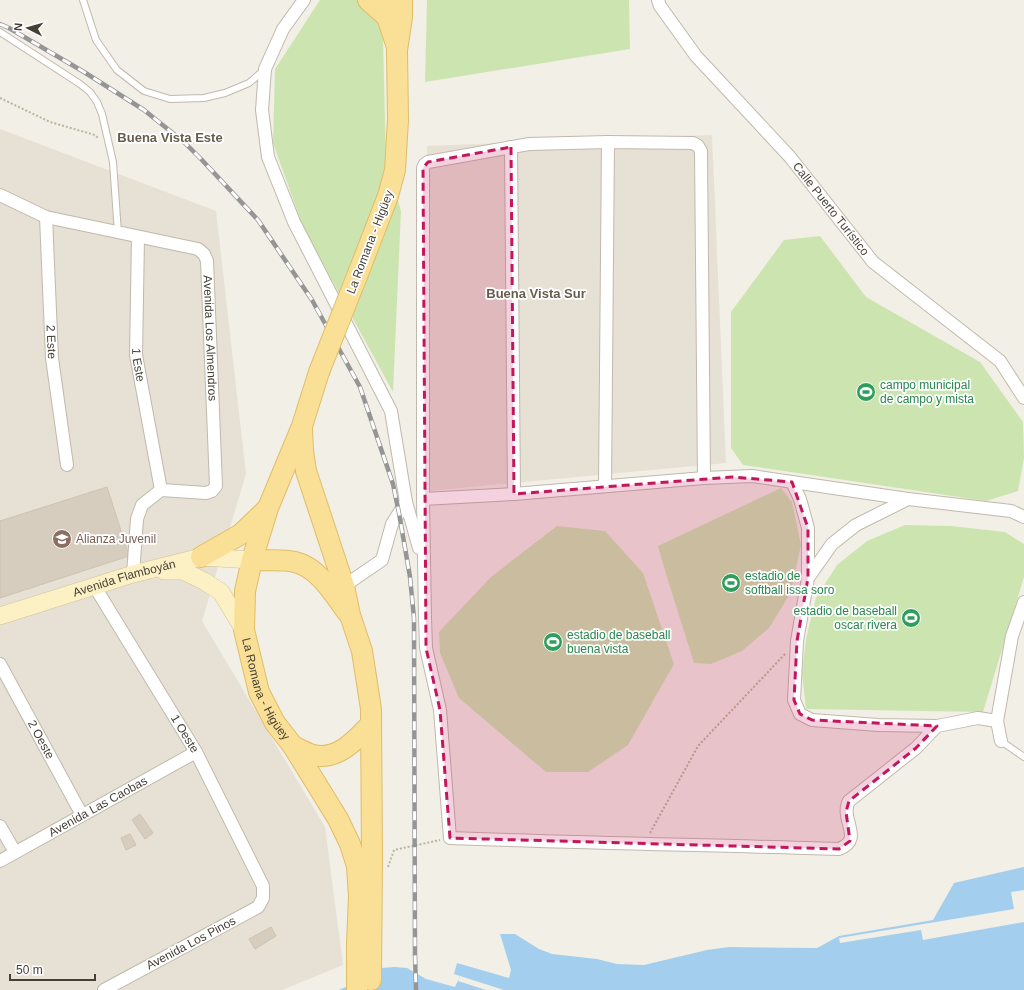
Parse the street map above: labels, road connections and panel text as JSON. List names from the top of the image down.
{
  "streets": {
    "main road": ["La Romana - Higüey"],
    "street": [
      "Calle Puerto Turístico",
      "Avenida Los Almendros",
      "2 Este",
      "1 Este",
      "Avenida Flamboyán",
      "1 Oeste",
      "2 Oeste",
      "Avenida Las Caobas",
      "Avenida Los Pinos"
    ]
  },
  "crossings": [
    ["La Romana - Higüey", "Avenida Flamboyán"],
    ["Avenida Los Almendros", "2 Este"],
    ["Avenida Los Almendros", "1 Este"],
    ["Avenida Flamboyán", "1 Oeste"],
    ["1 Oeste", "Avenida Las Caobas"],
    ["1 Oeste", "Avenida Los Pinos"],
    ["2 Oeste", "Avenida Las Caobas"]
  ],
  "districts": ["Buena Vista Este", "Buena Vista Sur"],
  "places": {
    "sports": [
      "campo municipal de campo y mista",
      "estadio de softball issa soro",
      "estadio de baseball oscar rivera",
      "estadio de baseball buena vista"
    ],
    "school or university": ["Alianza Juvenil"]
  },
  "scale_bar": "50 m",
  "north": "left"
}
